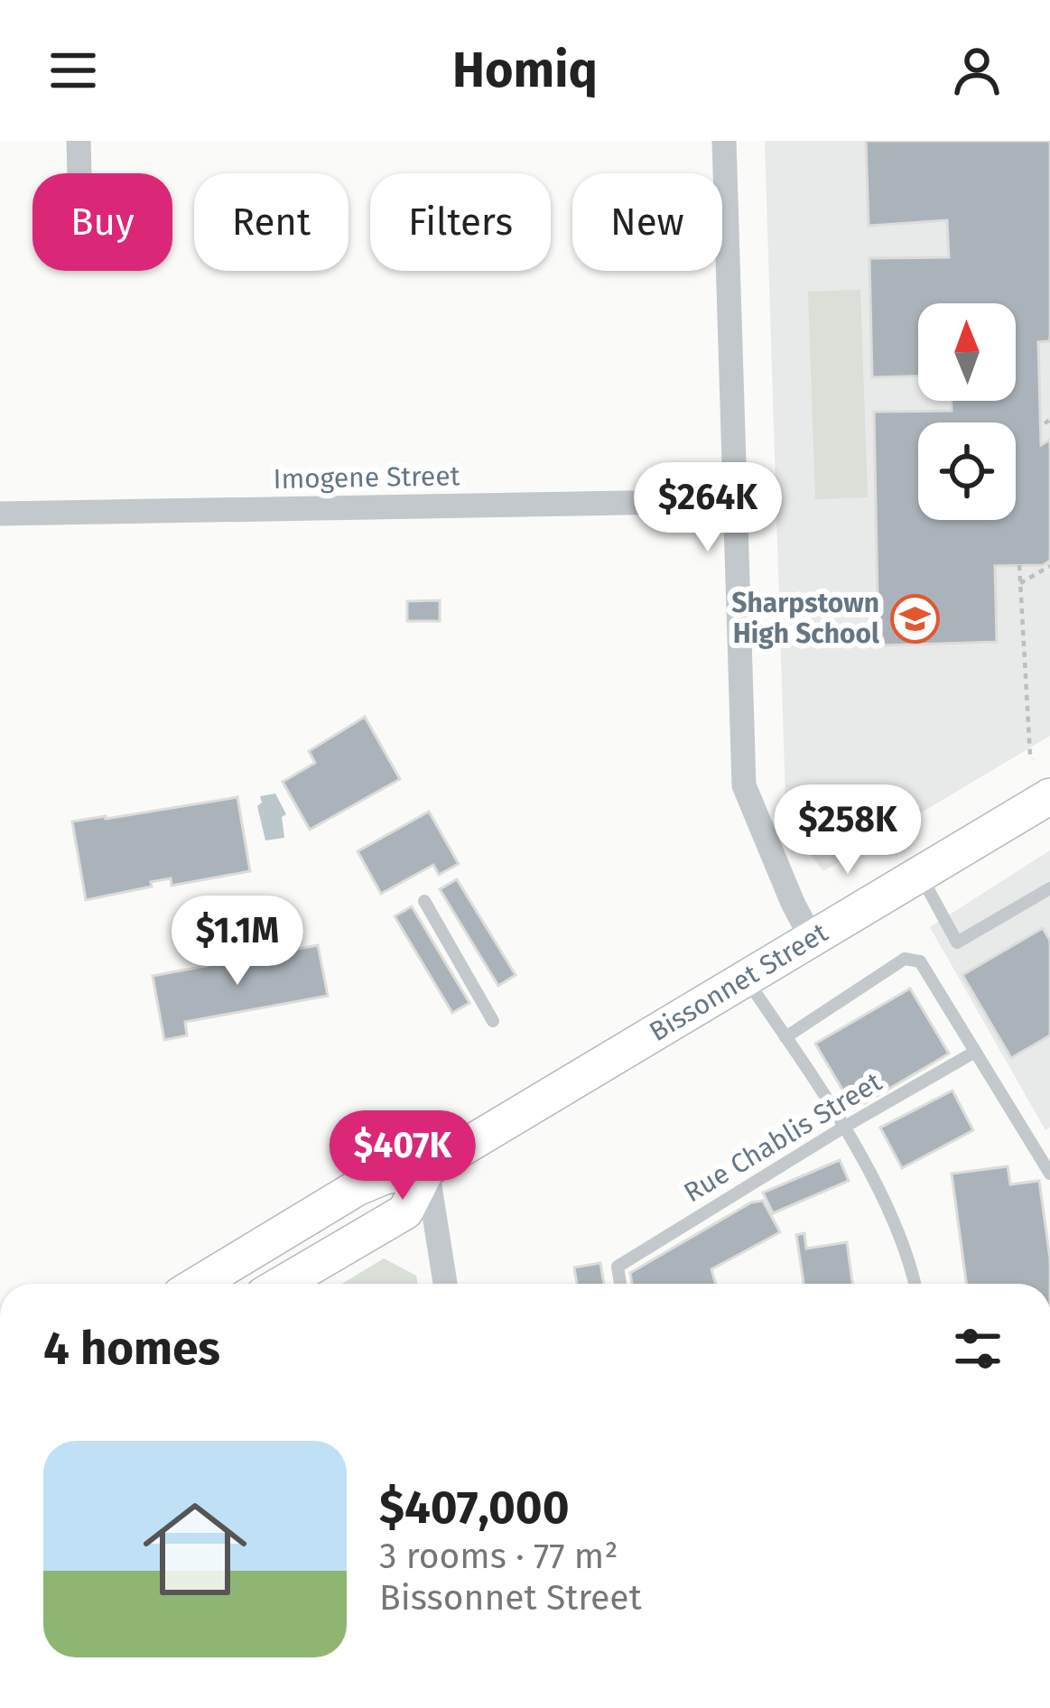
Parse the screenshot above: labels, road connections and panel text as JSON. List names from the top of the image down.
{
  "streets": {
    "main road": ["Bissonnet Street"],
    "street": ["Imogene Street"],
    "lane": ["Rue Chablis Street"]
  },
  "places": {
    "school or university": ["Sharpstown High School"]
  },
  "north": "top",
  "page": {
    "header": "Homiq",
    "chip": [
      "Buy",
      "Rent",
      "Filters",
      "New"
    ],
    "price": [
      "$264K",
      "$258K",
      "$1.1M",
      "$407K"
    ],
    "heading": "4 homes",
    "list": [
      {
        "name": "$407,000",
        "note": "3 rooms · 77 m² · Bissonnet Street"
      }
    ]
  }
}
